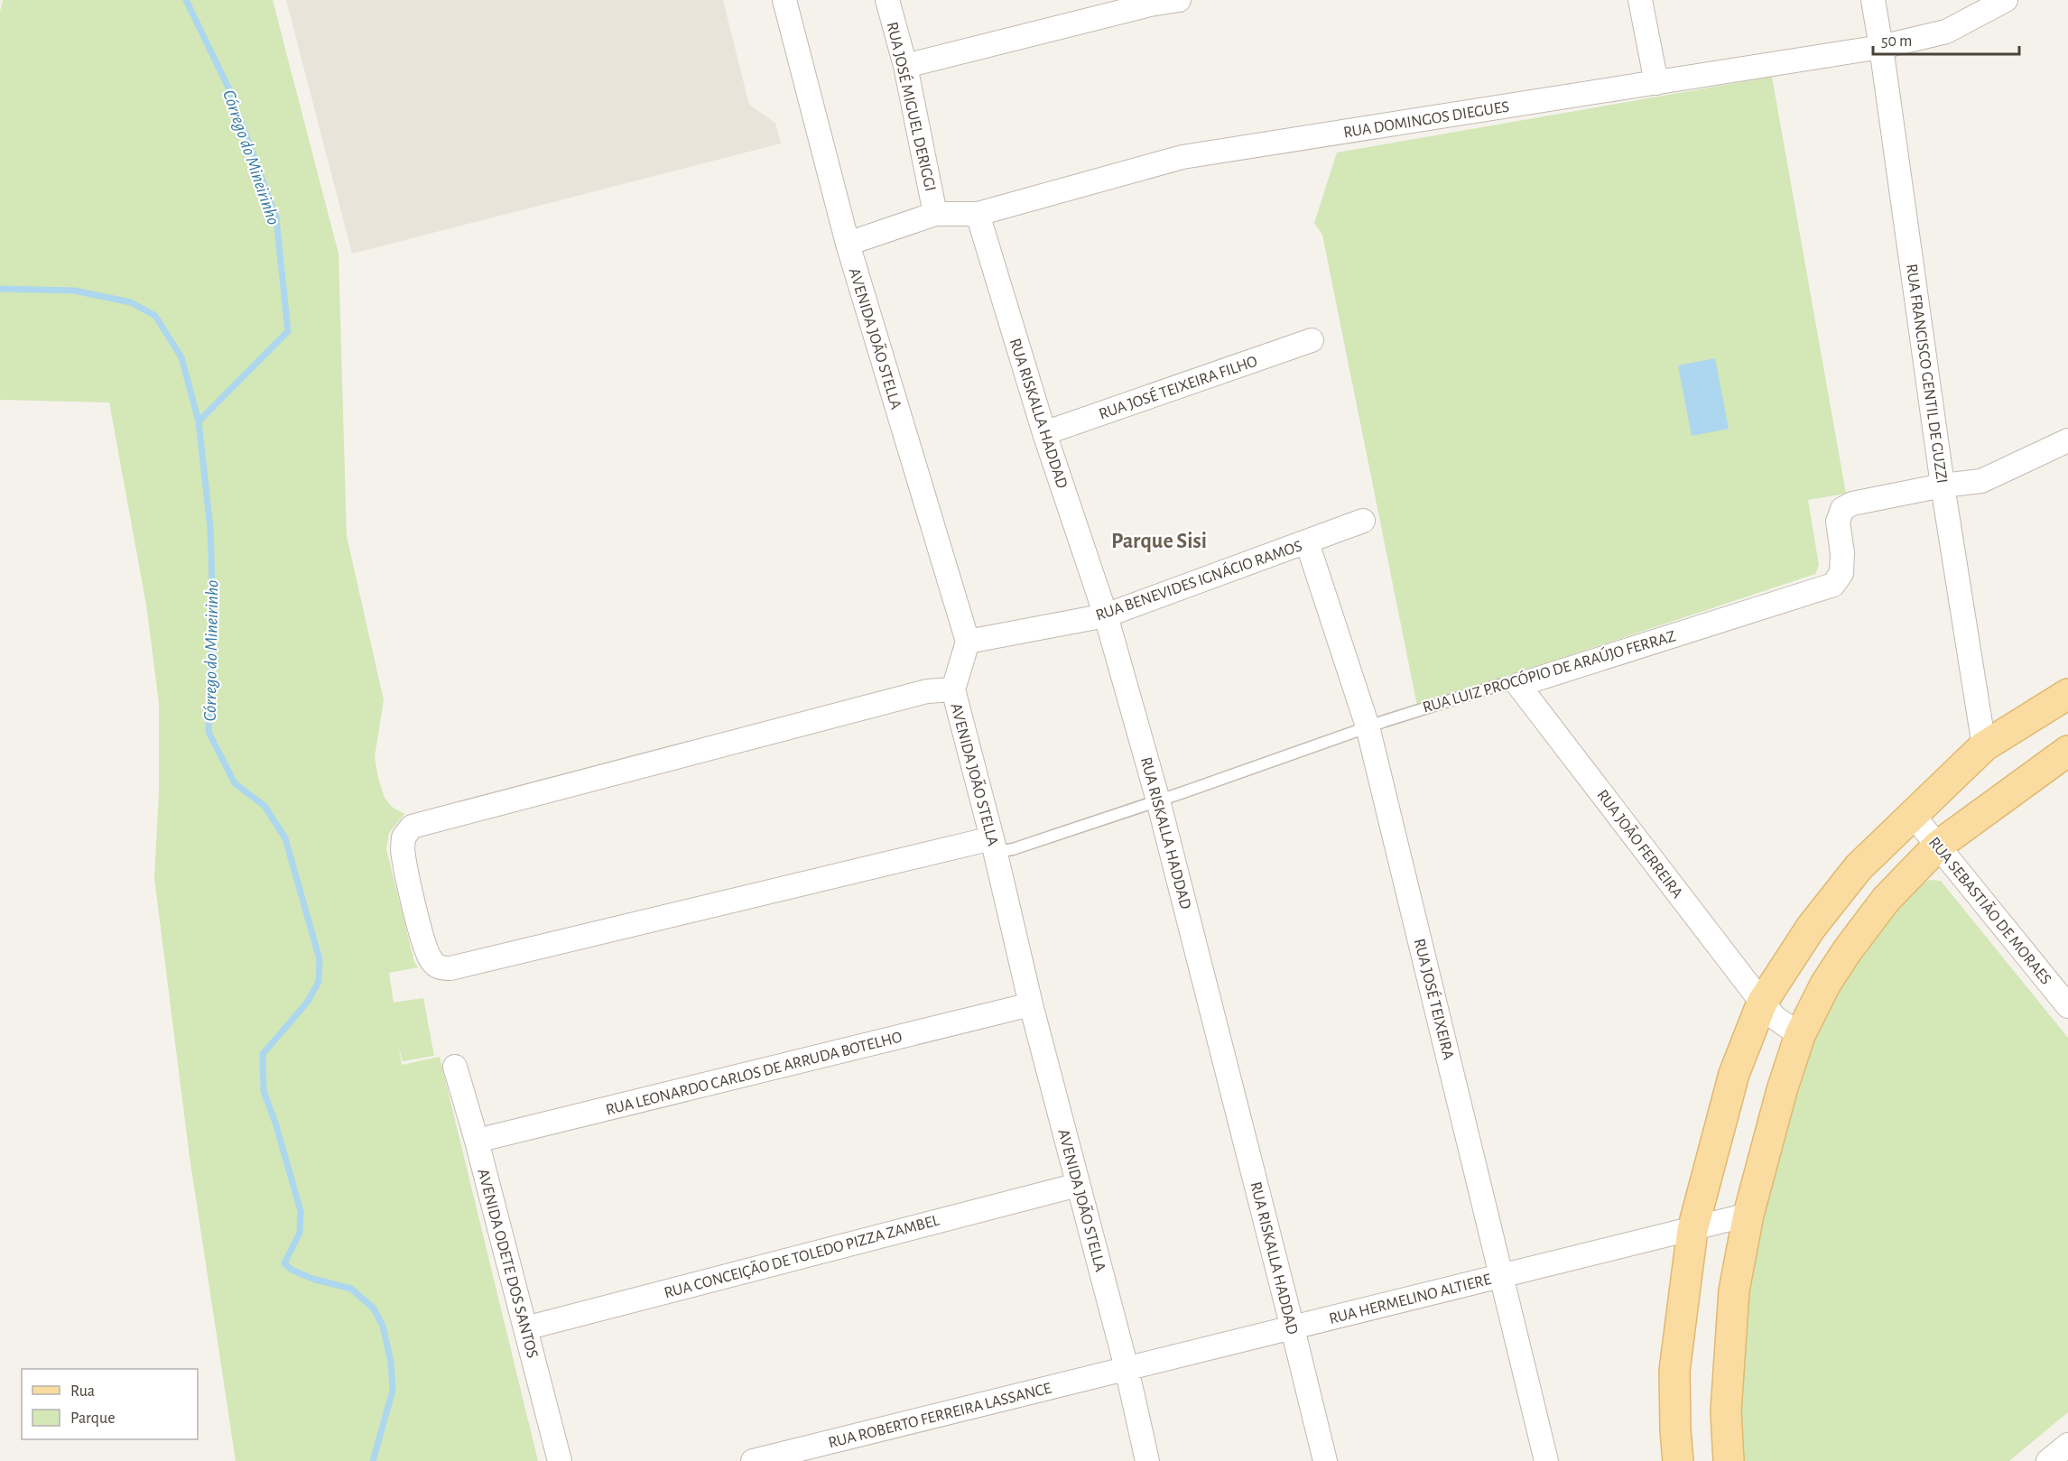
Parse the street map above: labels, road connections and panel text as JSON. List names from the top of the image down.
{
  "streets": {
    "street": [
      "RUA JOSÉ MIGUEL DERIGGI",
      "RUA DOMINGOS DIEGUES",
      "AVENIDA JOÃO STELLA",
      "RUA FRANCISCO GENTIL DE GUZZI",
      "RUA JOSÉ TEIXEIRA FILHO",
      "RUA RISKALLA HADDAD",
      "RUA BENEVIDES IGNÁCIO RAMOS",
      "RUA LUIZ PROCÓPIO DE ARAÚJO FERRAZ",
      "RUA JOÃO FERREIRA",
      "RUA SEBASTIÃO DE MORAES",
      "RUA JOSÉ TEIXEIRA",
      "RUA LEONARDO CARLOS DE ARRUDA BOTELHO",
      "RUA CONCEIÇÃO DE TOLEDO PIZZA ZAMBEL",
      "AVENIDA ODETE DOS SANTOS",
      "RUA HERMELINO ALTIERE",
      "RUA ROBERTO FERREIRA LASSANCE"
    ]
  },
  "crossings": [
    ["RUA JOSÉ MIGUEL DERIGGI", "RUA DOMINGOS DIEGUES"],
    ["RUA DOMINGOS DIEGUES", "AVENIDA JOÃO STELLA"],
    ["RUA DOMINGOS DIEGUES", "RUA FRANCISCO GENTIL DE GUZZI"],
    ["RUA DOMINGOS DIEGUES", "RUA RISKALLA HADDAD"],
    ["AVENIDA JOÃO STELLA", "RUA BENEVIDES IGNÁCIO RAMOS"],
    ["AVENIDA JOÃO STELLA", "RUA LUIZ PROCÓPIO DE ARAÚJO FERRAZ"],
    ["AVENIDA JOÃO STELLA", "RUA LEONARDO CARLOS DE ARRUDA BOTELHO"],
    ["AVENIDA JOÃO STELLA", "RUA CONCEIÇÃO DE TOLEDO PIZZA ZAMBEL"],
    ["AVENIDA JOÃO STELLA", "RUA HERMELINO ALTIERE"],
    ["AVENIDA JOÃO STELLA", "RUA ROBERTO FERREIRA LASSANCE"],
    ["RUA FRANCISCO GENTIL DE GUZZI", "RUA LUIZ PROCÓPIO DE ARAÚJO FERRAZ"],
    ["RUA JOSÉ TEIXEIRA FILHO", "RUA RISKALLA HADDAD"],
    ["RUA RISKALLA HADDAD", "RUA BENEVIDES IGNÁCIO RAMOS"],
    ["RUA RISKALLA HADDAD", "RUA LUIZ PROCÓPIO DE ARAÚJO FERRAZ"],
    ["RUA RISKALLA HADDAD", "RUA HERMELINO ALTIERE"],
    ["RUA BENEVIDES IGNÁCIO RAMOS", "RUA JOSÉ TEIXEIRA"],
    ["RUA LUIZ PROCÓPIO DE ARAÚJO FERRAZ", "RUA JOÃO FERREIRA"],
    ["RUA LUIZ PROCÓPIO DE ARAÚJO FERRAZ", "RUA JOSÉ TEIXEIRA"],
    ["RUA JOSÉ TEIXEIRA", "RUA HERMELINO ALTIERE"],
    ["RUA LEONARDO CARLOS DE ARRUDA BOTELHO", "AVENIDA ODETE DOS SANTOS"],
    ["RUA CONCEIÇÃO DE TOLEDO PIZZA ZAMBEL", "AVENIDA ODETE DOS SANTOS"],
    ["RUA HERMELINO ALTIERE", "RUA ROBERTO FERREIRA LASSANCE"]
  ],
  "districts": ["Parque Sisi"],
  "water": ["Córrego do Mineirinho"],
  "legend": ["Rua", "Parque"],
  "scale_bar": "50 m"
}
